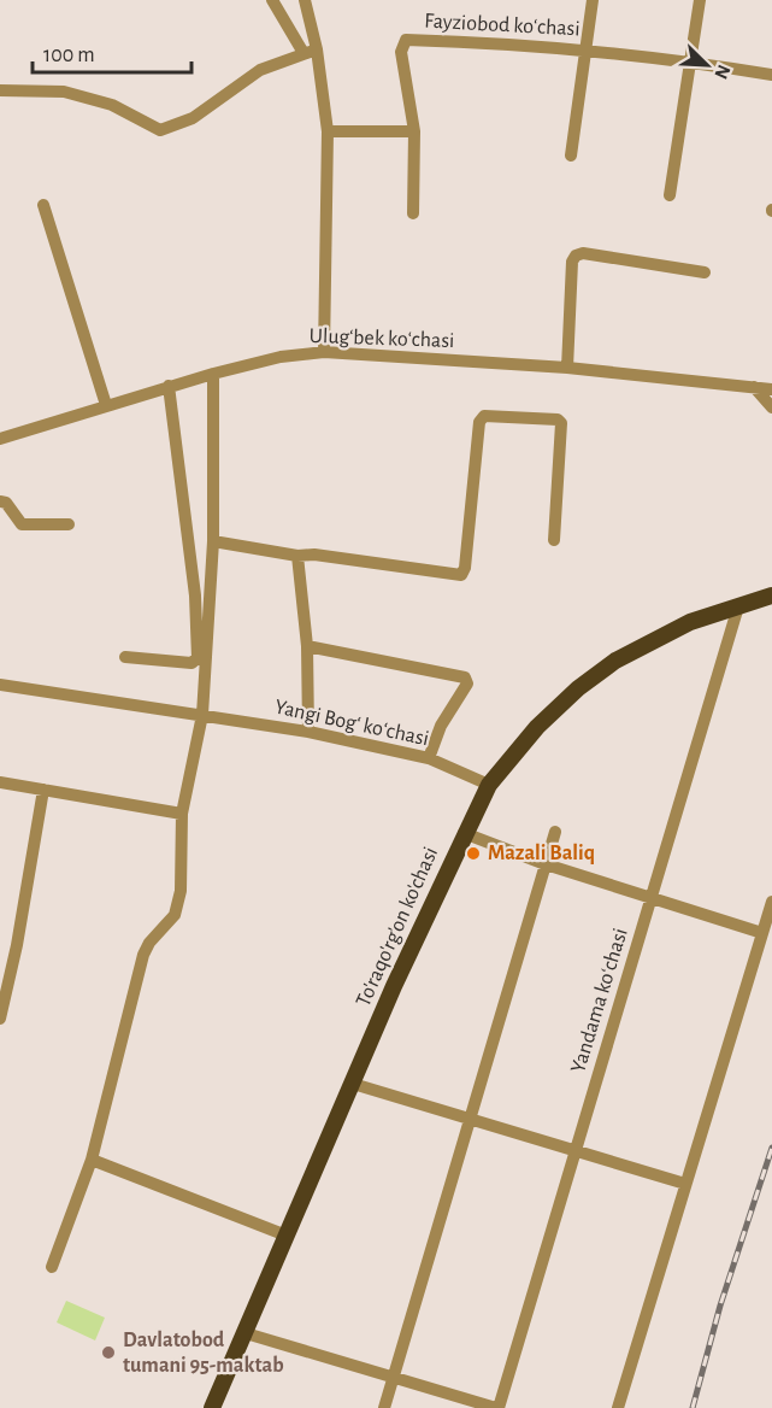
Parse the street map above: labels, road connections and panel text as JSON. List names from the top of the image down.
{
  "streets": {
    "main road": ["To'raqo'rg'on ko'chasi"],
    "street": [
      "Fayziobod koʻchasi",
      "Ulugʻbek koʻchasi",
      "Yangi Bogʻ koʻchasi",
      "Yandama koʻchasi"
    ]
  },
  "crossings": [
    ["Yangi Bogʻ koʻchasi", "To'raqo'rg'on ko'chasi"],
    ["To'raqo'rg'on ko'chasi", "Yandama koʻchasi"]
  ],
  "places": ["Mazali Baliq", "Davlatobod tumani 95-maktab"],
  "scale_bar": "100 m",
  "north": "bottom right"
}
